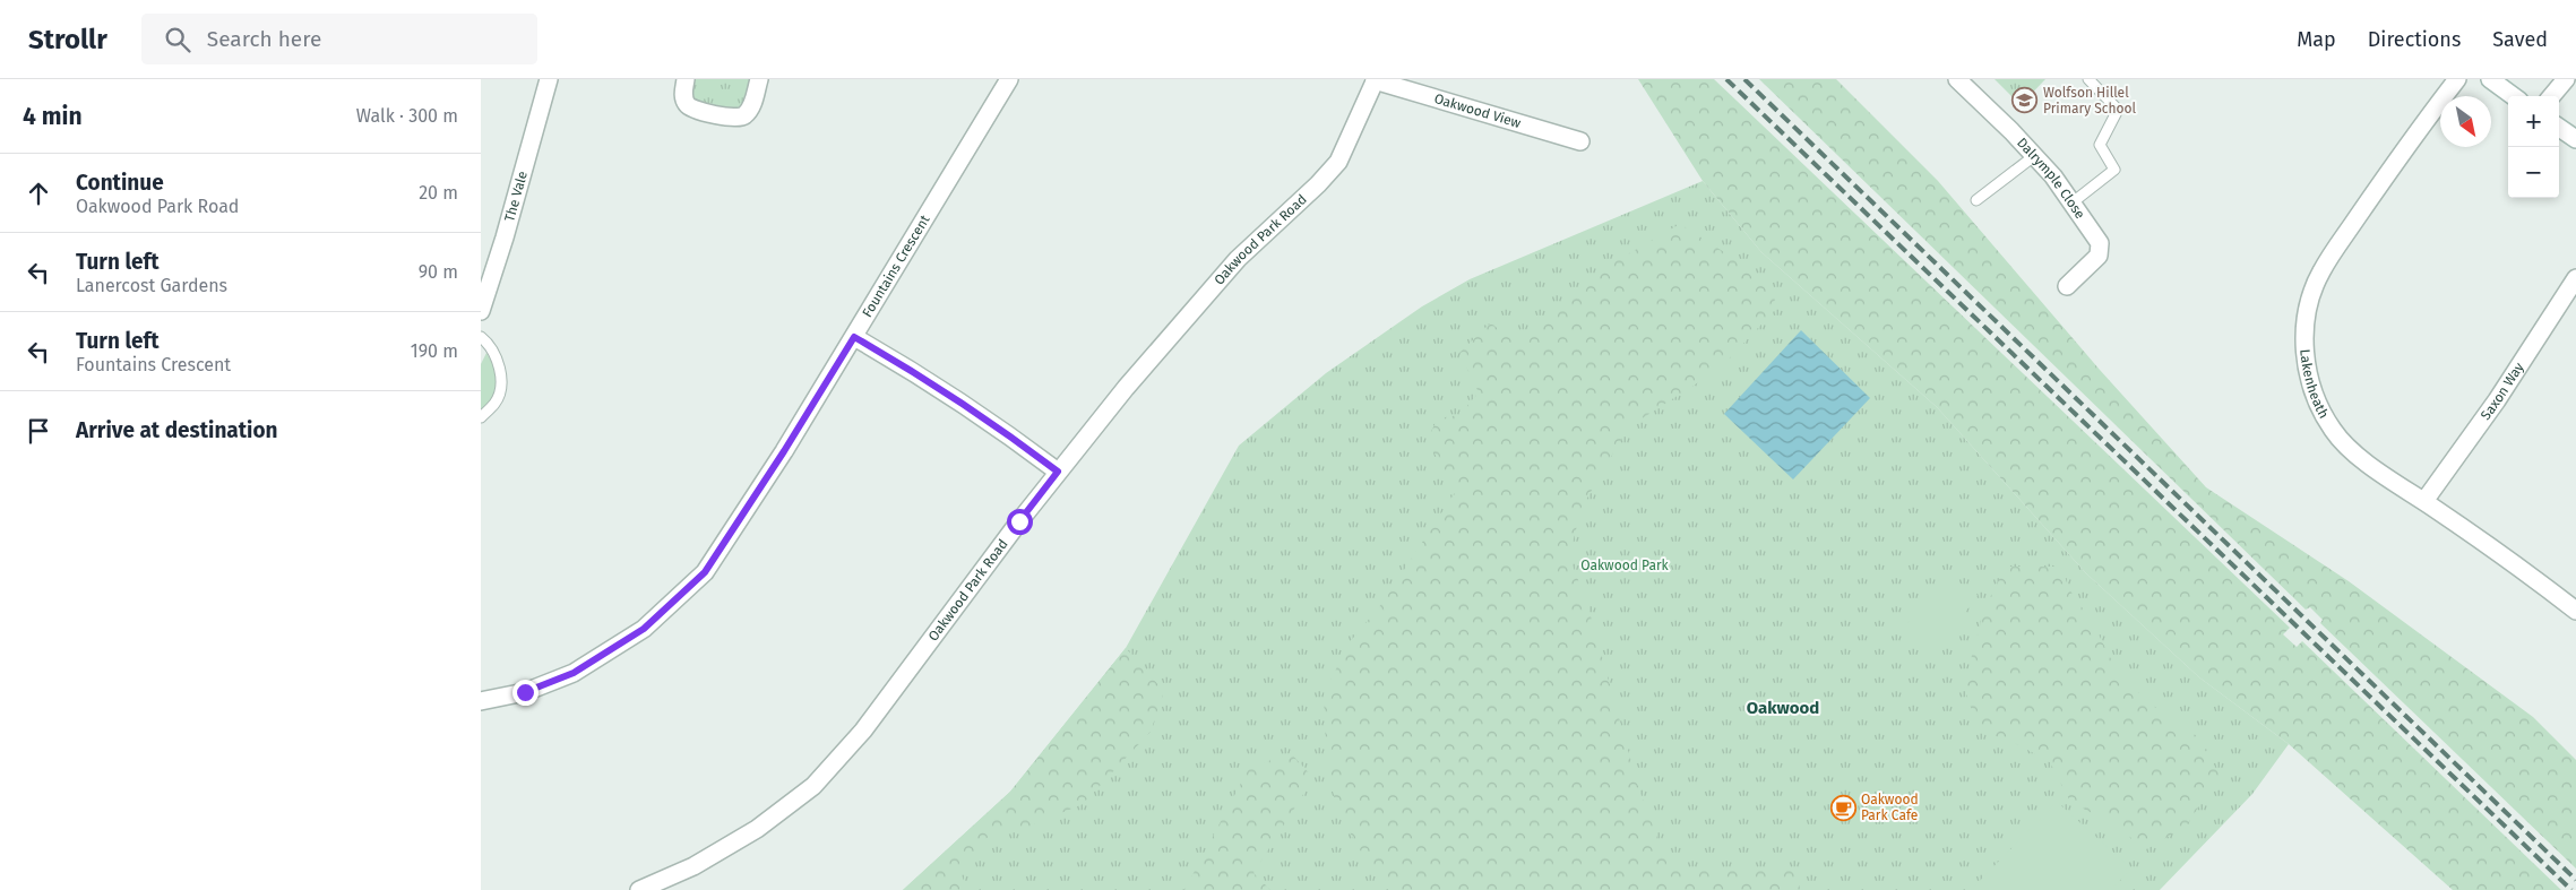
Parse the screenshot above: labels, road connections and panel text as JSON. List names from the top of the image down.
{
  "streets": {
    "street": [
      "Oakwood View",
      "Dalrymple Close",
      "The Vale",
      "Oakwood Park Road",
      "Fountains Crescent",
      "Lakenheath",
      "Saxon Way"
    ]
  },
  "crossings": [
    ["Oakwood View", "Oakwood Park Road"],
    ["Lakenheath", "Saxon Way"]
  ],
  "districts": ["Oakwood"],
  "parks": ["Oakwood Park"],
  "places": {
    "school or university": ["Wolfson Hillel Primary School"],
    "cafe": ["Oakwood Park Cafe"]
  },
  "north": "bottom right",
  "page": {
    "header": "Strollr",
    "search": "Search here",
    "nav": ["Map", "Directions", "Saved"],
    "heading": ["4 min", "Walk · 300 m"],
    "map_buttons": ["+", "−"],
    "list": [
      ["Continue", "Oakwood Park Road", "20 m"],
      ["Turn left", "Lanercost Gardens", "90 m"],
      ["Turn left", "Fountains Crescent", "190 m"],
      "Arrive at destination"
    ]
  }
}
